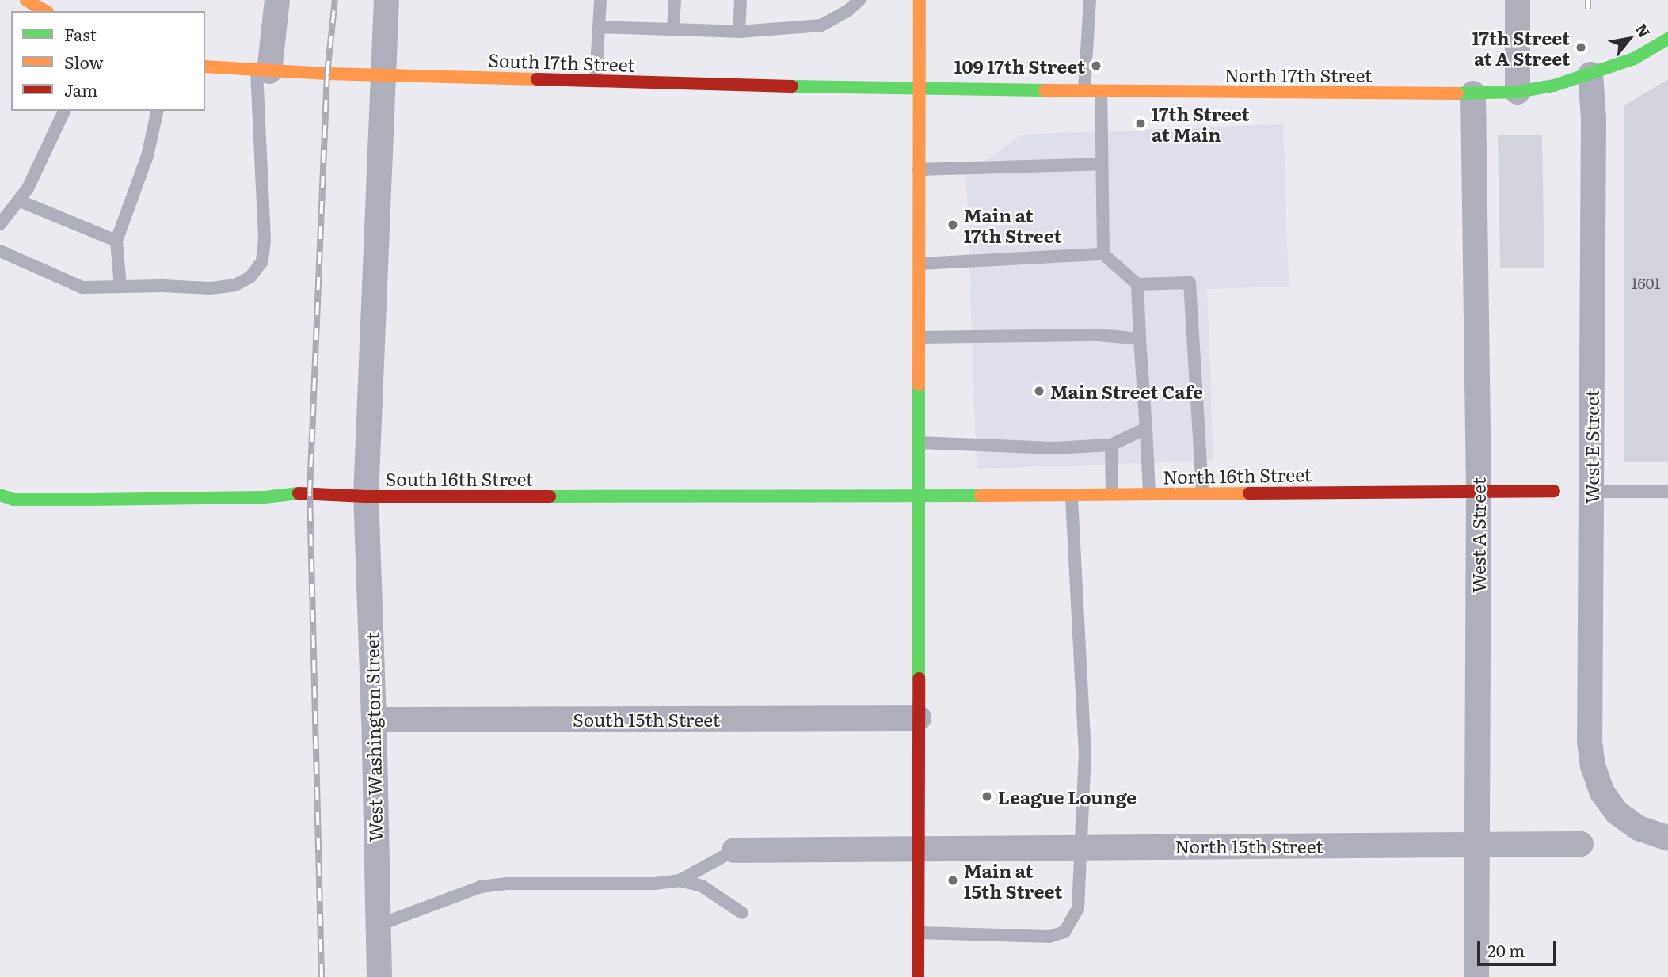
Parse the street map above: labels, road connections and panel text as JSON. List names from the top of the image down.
{
  "streets": {
    "street": [
      "South 17th Street",
      "North 17th Street",
      "West E Street",
      "North 16th Street",
      "South 16th Street",
      "West A Street",
      "South 15th Street",
      "West Washington Street",
      "North 15th Street"
    ]
  },
  "crossings": [
    ["South 17th Street", "North 17th Street"],
    ["South 17th Street", "West Washington Street"],
    ["North 17th Street", "West E Street"],
    ["North 17th Street", "West A Street"],
    ["North 16th Street", "South 16th Street"],
    ["North 16th Street", "West A Street"],
    ["South 16th Street", "West Washington Street"],
    ["West A Street", "North 15th Street"],
    ["South 15th Street", "West Washington Street"]
  ],
  "places": [
    "17th Street at A Street",
    "109 17th Street",
    "17th Street at Main",
    "Main at 17th Street",
    "Main Street Cafe",
    "League Lounge",
    "Main at 15th Street"
  ],
  "house_numbers": ["1601"],
  "legend": ["Fast", "Slow", "Jam"],
  "scale_bar": "20 m",
  "north": "top right"
}
